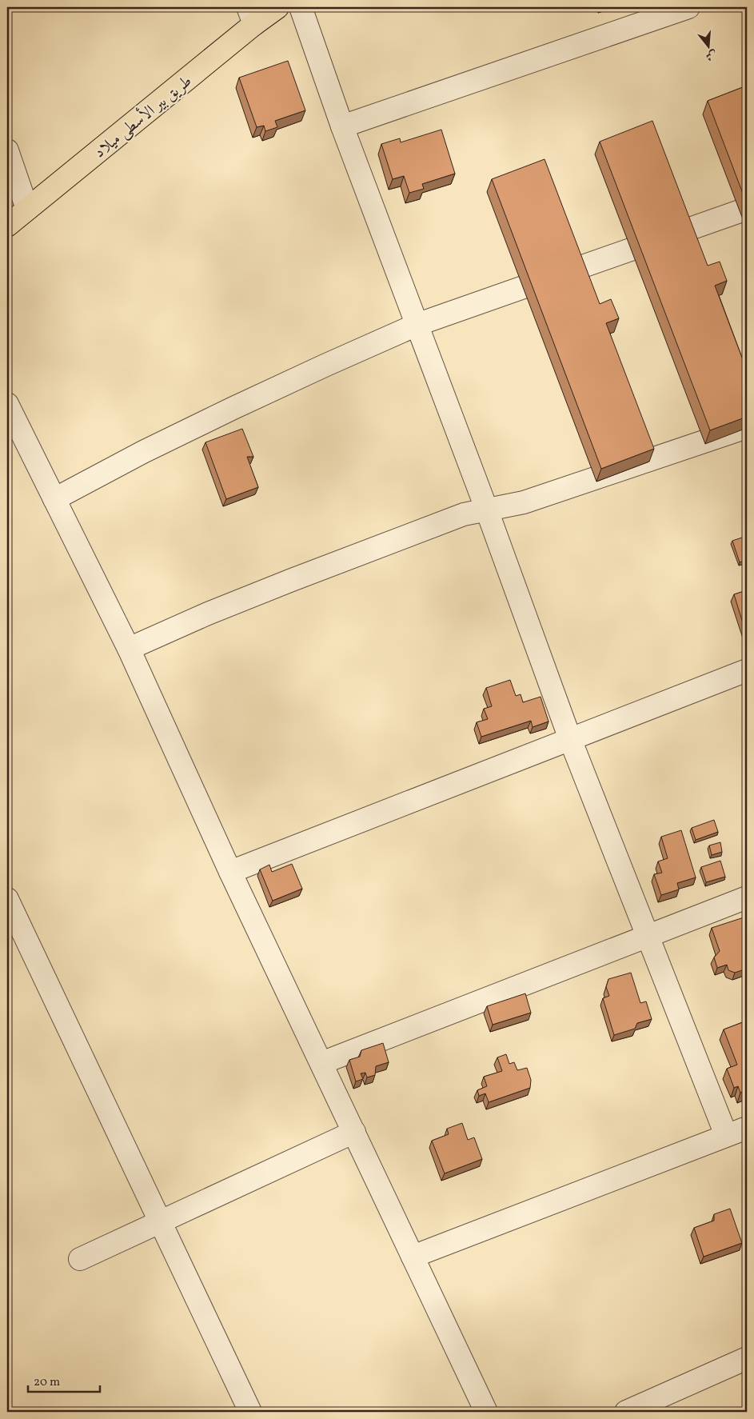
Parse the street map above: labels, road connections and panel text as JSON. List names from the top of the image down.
{
  "streets": {
    "main road": ["طريق بير الأسطى ميلاد"]
  },
  "scale_bar": "20 m",
  "north": "bottom"
}
